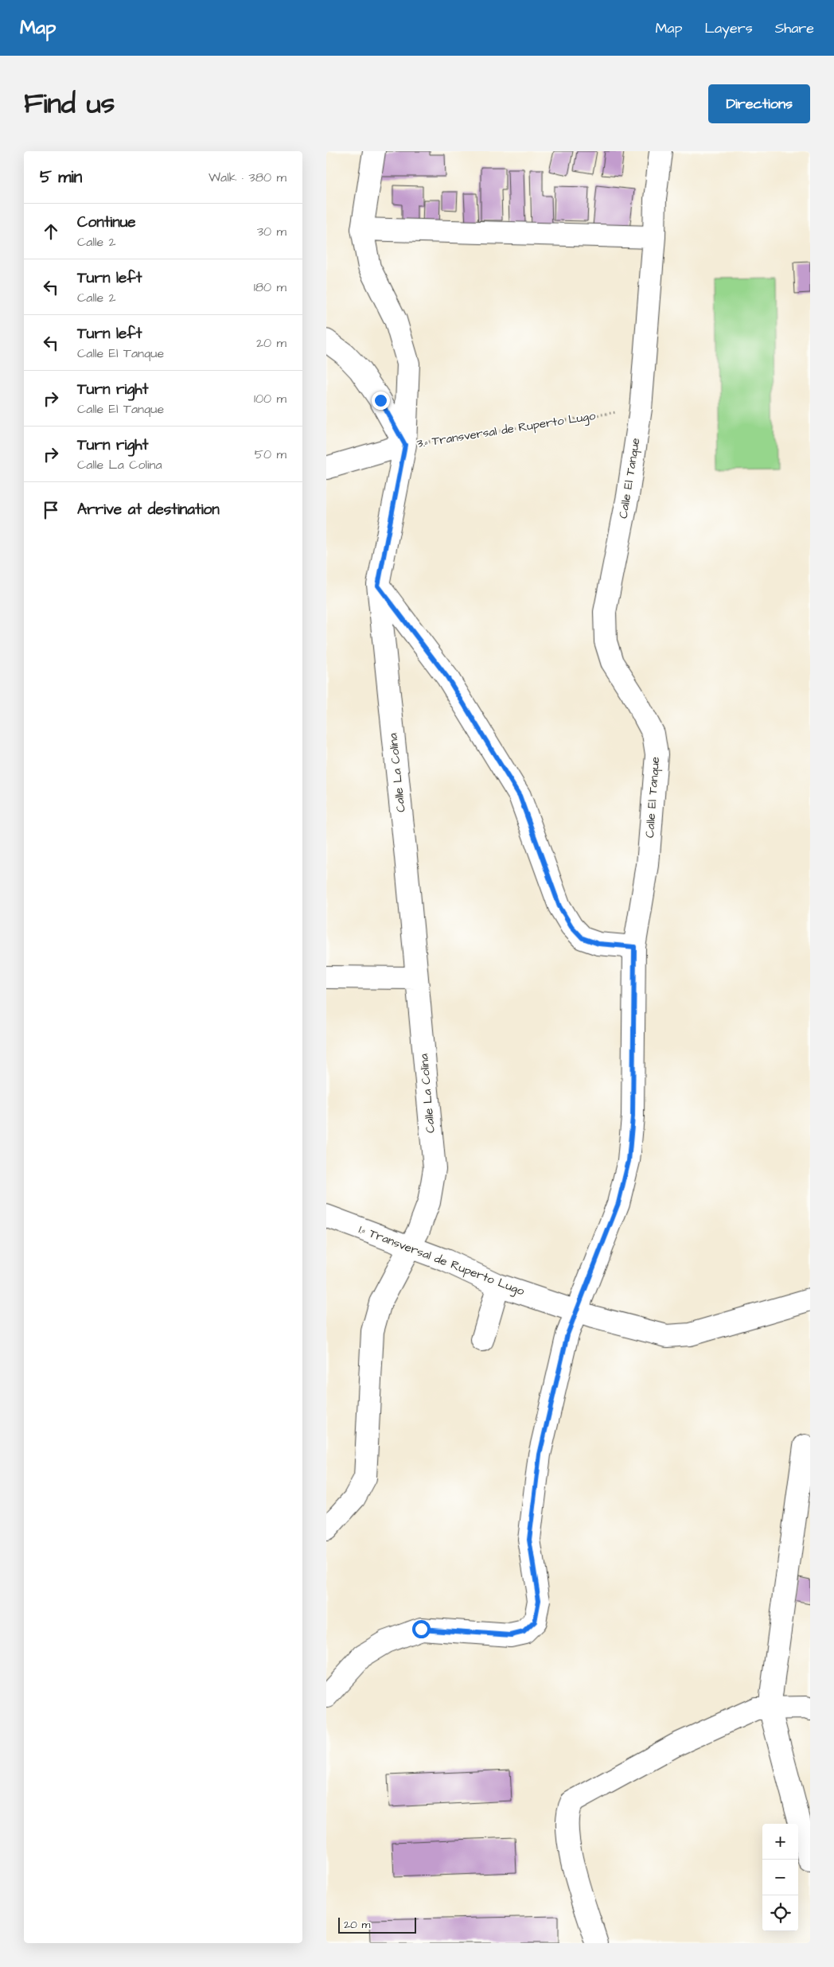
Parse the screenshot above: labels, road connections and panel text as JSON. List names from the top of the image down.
{
  "streets": {
    "street": [
      "3.ª Transversal de Ruperto Lugo",
      "Calle El Tanque",
      "Calle La Colina",
      "1.ª Transversal de Ruperto Lugo"
    ]
  },
  "crossings": [
    ["3.ª Transversal de Ruperto Lugo", "Calle El Tanque"],
    ["3.ª Transversal de Ruperto Lugo", "Calle La Colina"],
    ["Calle El Tanque", "1.ª Transversal de Ruperto Lugo"],
    ["Calle La Colina", "1.ª Transversal de Ruperto Lugo"]
  ],
  "scale_bar": "20 m",
  "page": {
    "header": "Map",
    "nav": ["Map", "Layers", "Share"],
    "title": "Find us",
    "buttons": "Directions",
    "heading": ["5 min", "Walk · 380 m"],
    "list": [
      ["Continue", "Calle 2", "30 m"],
      ["Turn left", "Calle 2", "180 m"],
      ["Turn left", "Calle El Tanque", "20 m"],
      ["Turn right", "Calle El Tanque", "100 m"],
      ["Turn right", "Calle La Colina", "50 m"],
      "Arrive at destination"
    ],
    "map_buttons": ["+", "−"],
    "scale": "20 m"
  }
}
